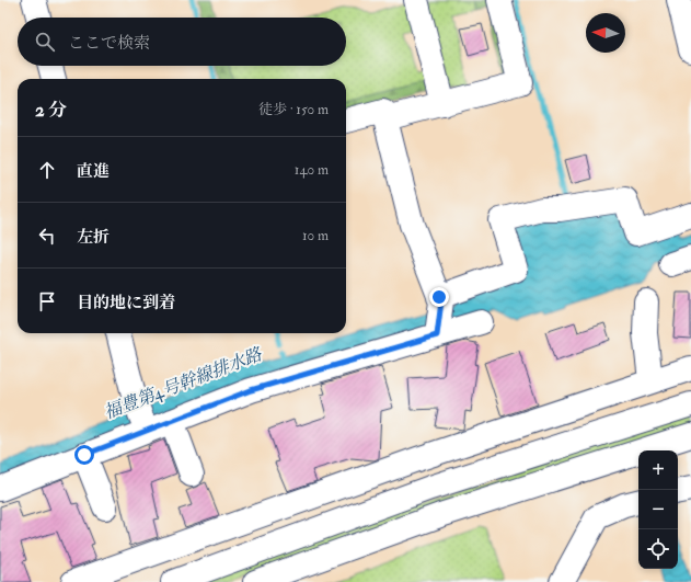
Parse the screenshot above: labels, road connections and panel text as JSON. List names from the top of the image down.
{
  "water": ["福豊第4号幹線排水路"],
  "north": "left",
  "page": {
    "search": "ここで検索",
    "heading": ["2 分", "徒歩 · 150 m"],
    "list": [
      ["直進", "140 m"],
      ["左折", "10 m"],
      "目的地に到着"
    ],
    "map_buttons": ["+", "−"]
  }
}
